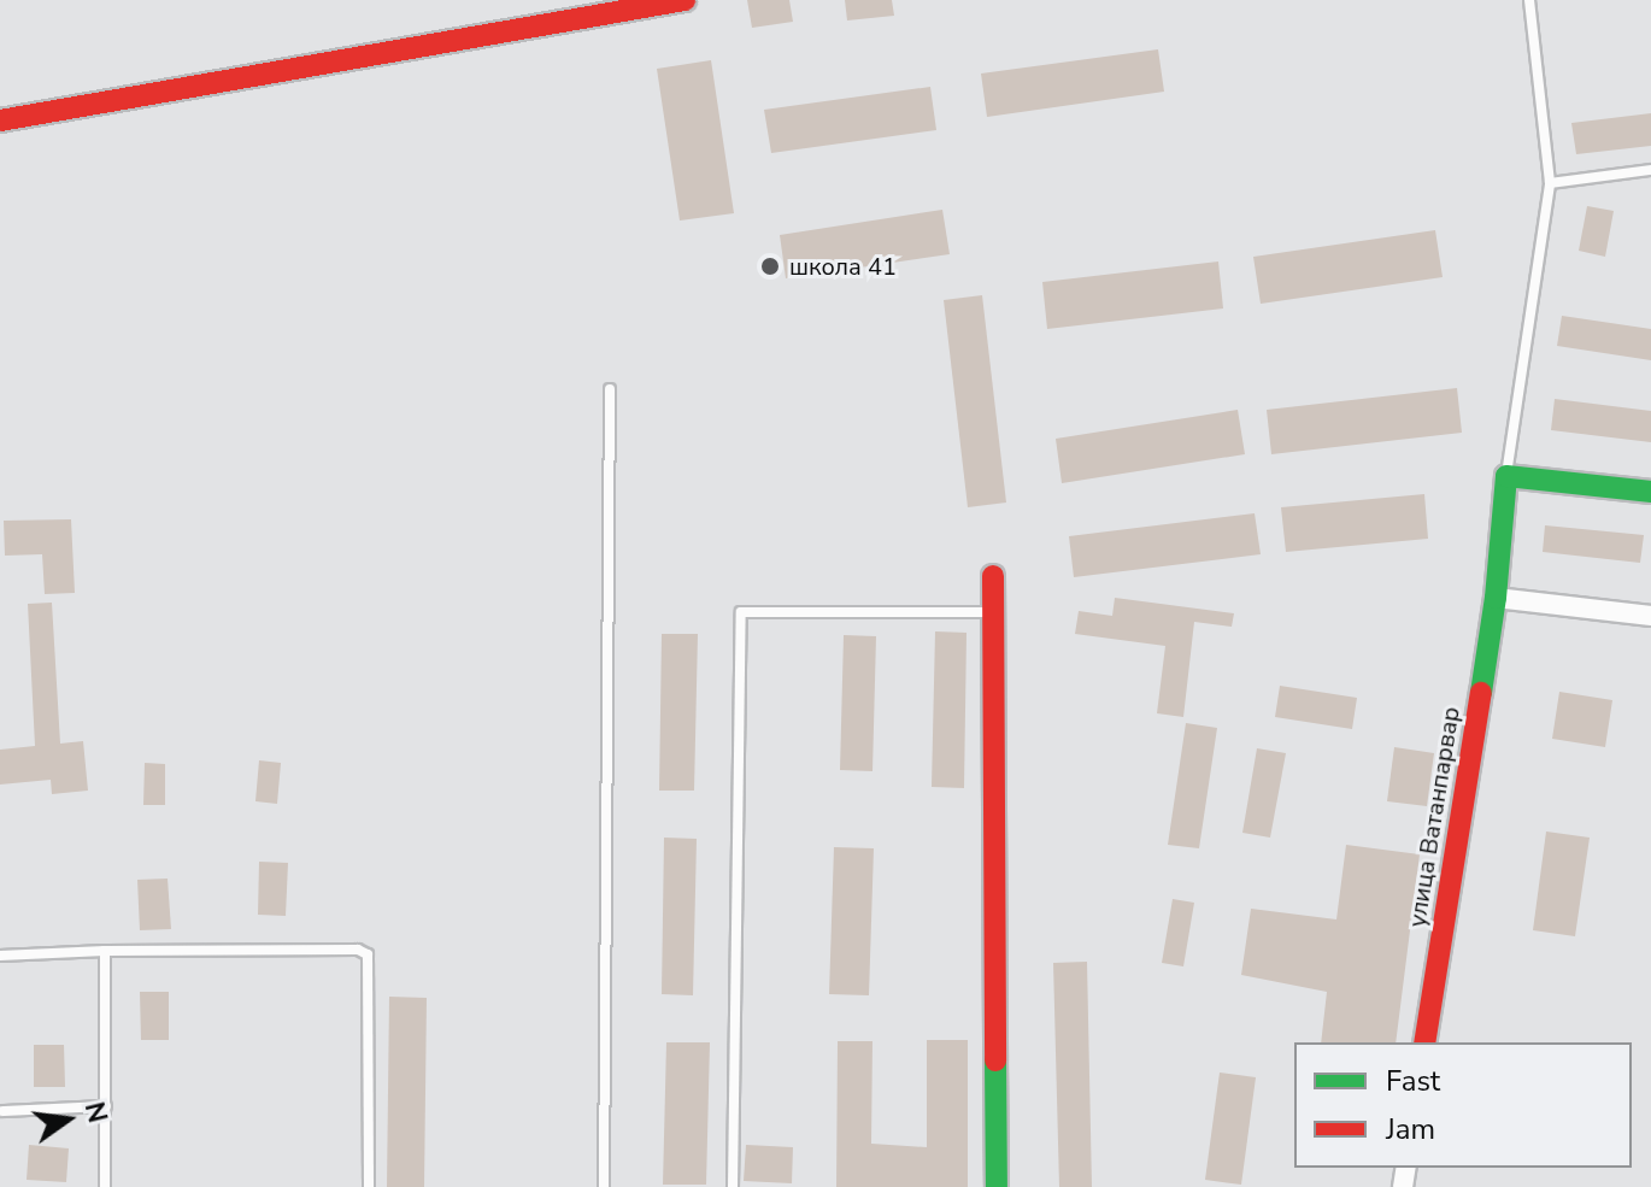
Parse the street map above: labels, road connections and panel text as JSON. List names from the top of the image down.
{
  "streets": {
    "street": ["улица Ватанпарвар"]
  },
  "places": ["школа 41"],
  "legend": ["Fast", "Jam"],
  "north": "right"
}
